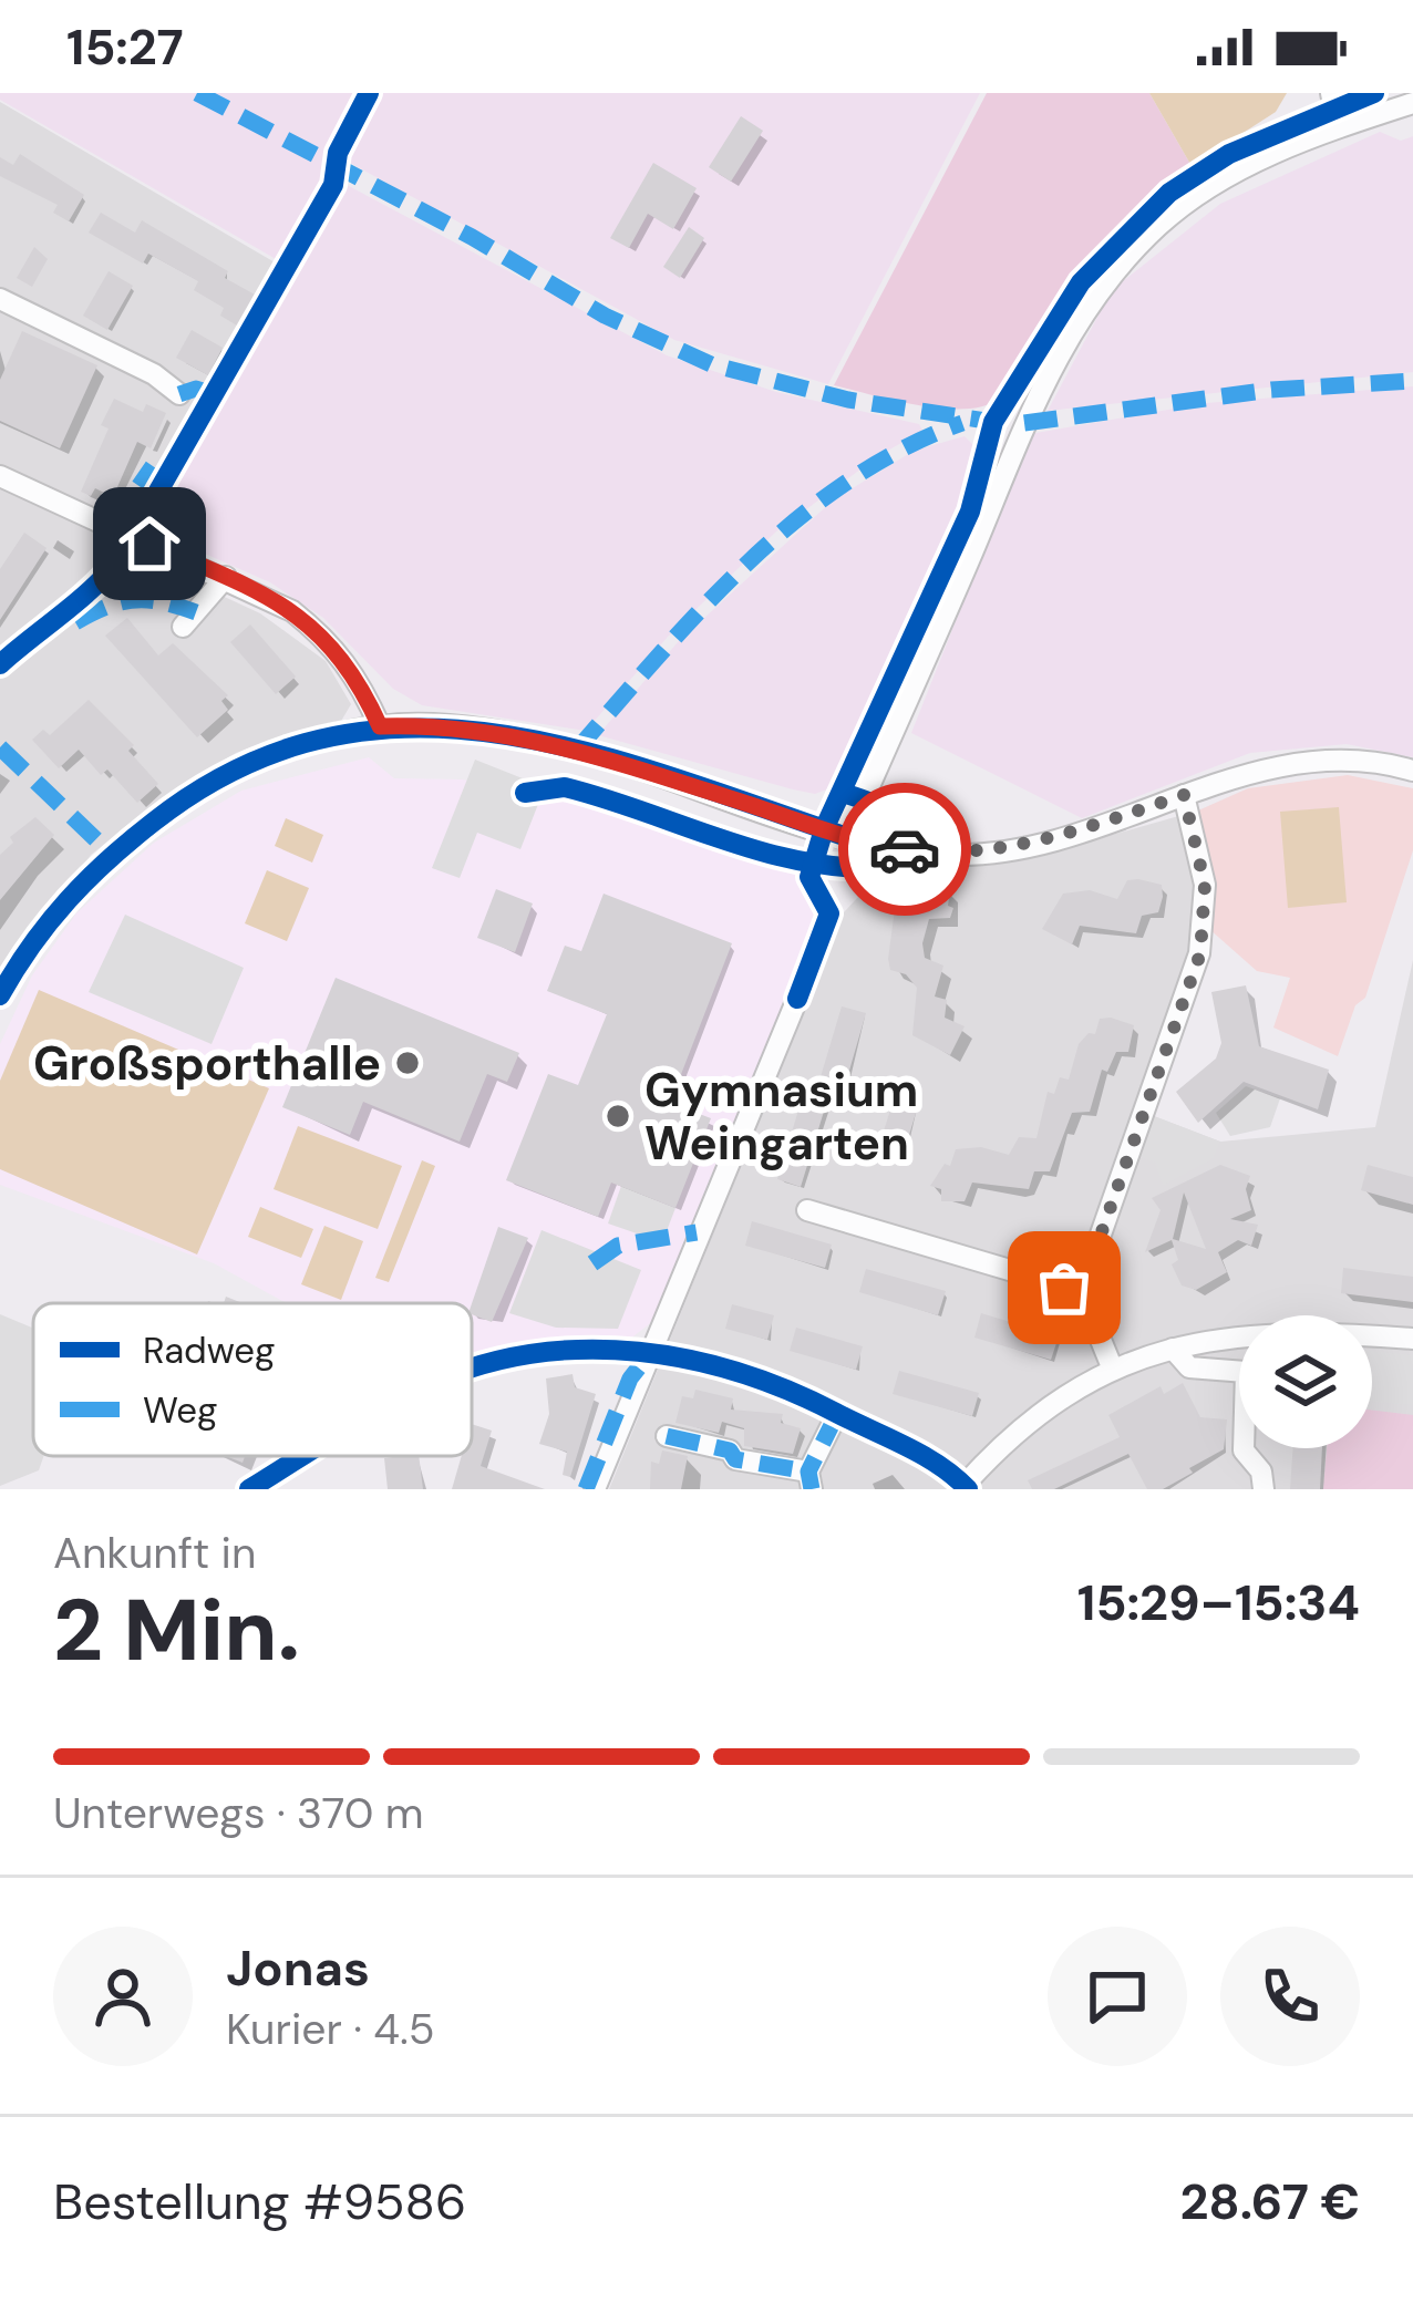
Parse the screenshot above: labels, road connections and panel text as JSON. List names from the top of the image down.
{
  "places": ["Großsporthalle", "Gymnasium Weingarten"],
  "legend": ["Radweg", "Weg"],
  "page": {
    "status": "15:27",
    "heading": ["2 Min.", "Ankunft in", "15:29–15:34"],
    "panel": [
      "Jonas",
      "Kurier · 4.5",
      "Bestellung #9586",
      "28.67 €"
    ],
    "bar": "Unterwegs · 370 m"
  }
}
